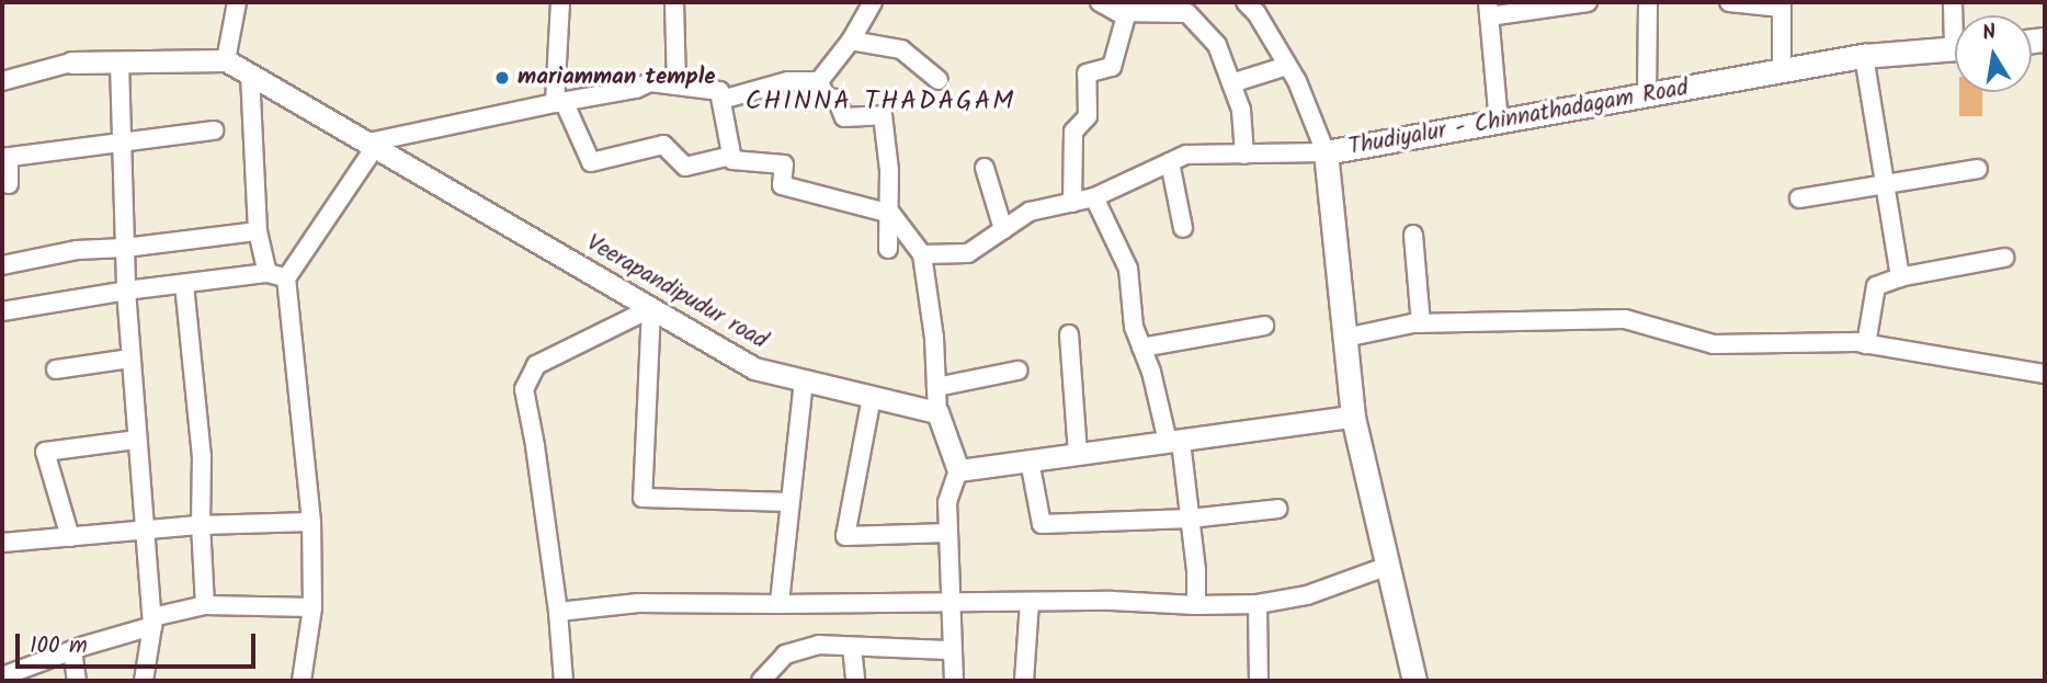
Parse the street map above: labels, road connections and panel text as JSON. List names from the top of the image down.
{
  "streets": {
    "main road": ["Thudiyalur - Chinnathadagam Road"],
    "street": ["Veerapandipudur road"]
  },
  "districts": ["CHINNA THADAGAM"],
  "places": ["mariamman temple"],
  "scale_bar": "100 m",
  "north": "top"
}
